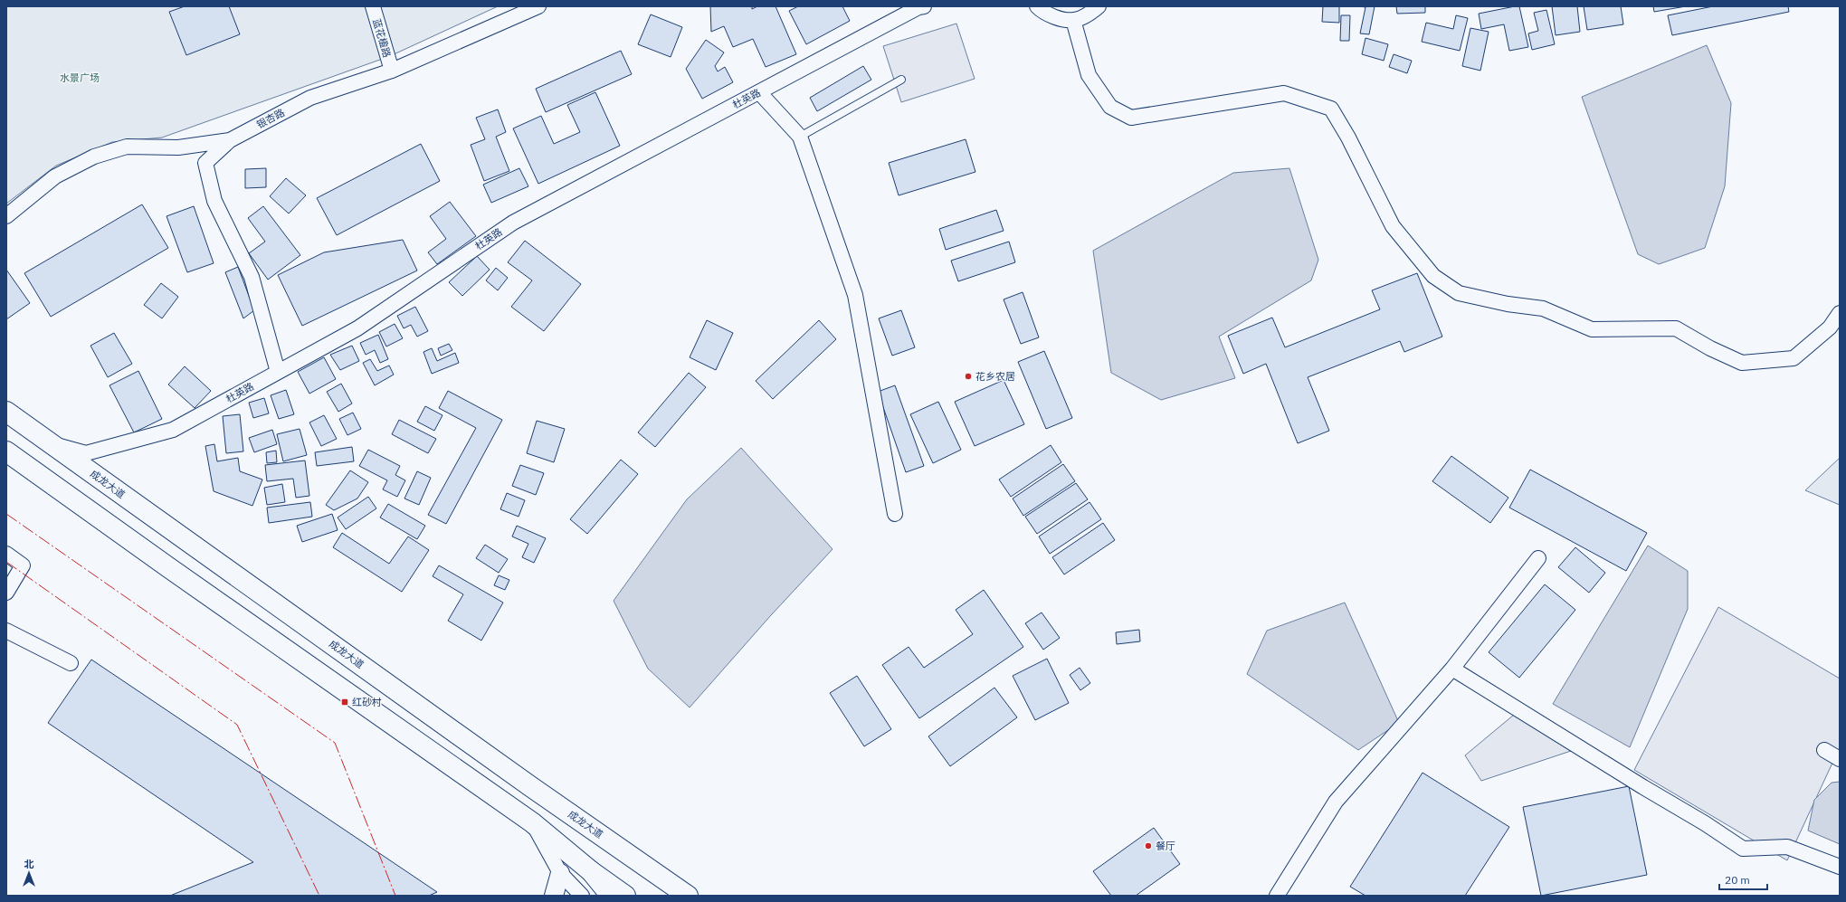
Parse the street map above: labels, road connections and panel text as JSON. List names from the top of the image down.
{
  "streets": {
    "highway": ["成龙大道"],
    "street": ["蓝花楹路", "杜英路", "银杏路"]
  },
  "crossings": [
    ["蓝花楹路", "银杏路"],
    ["杜英路", "成龙大道"]
  ],
  "parks": ["水景广场"],
  "places": {
    "other": ["花乡农居", "餐厅"],
    "transit": ["红砂村"]
  },
  "scale_bar": "20 m",
  "north": "top"
}
